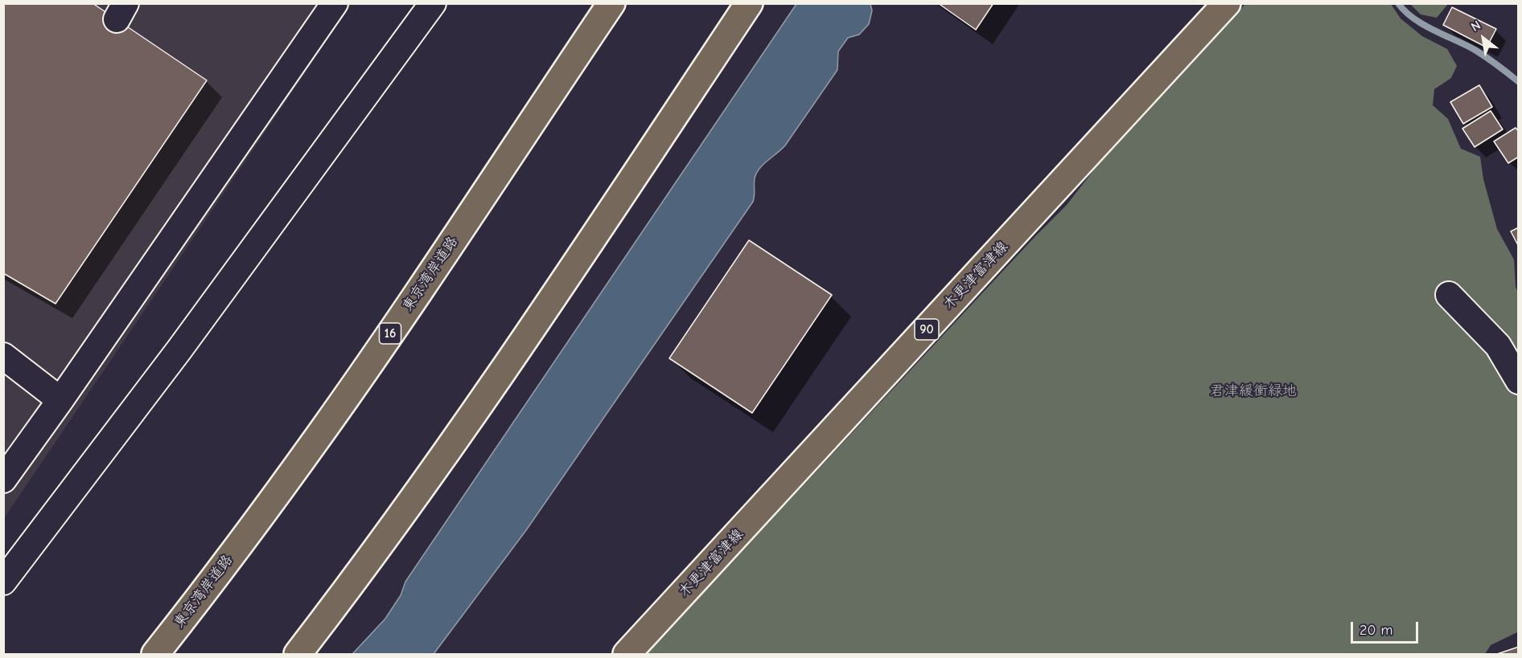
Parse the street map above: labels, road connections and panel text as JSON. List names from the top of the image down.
{
  "streets": {
    "main road": [
      "東京湾岸道路",
      "木更津富津線",
      "90",
      "16"
    ]
  },
  "parks": ["君津緩衝緑地"],
  "scale_bar": "20 m",
  "north": "top left"
}
